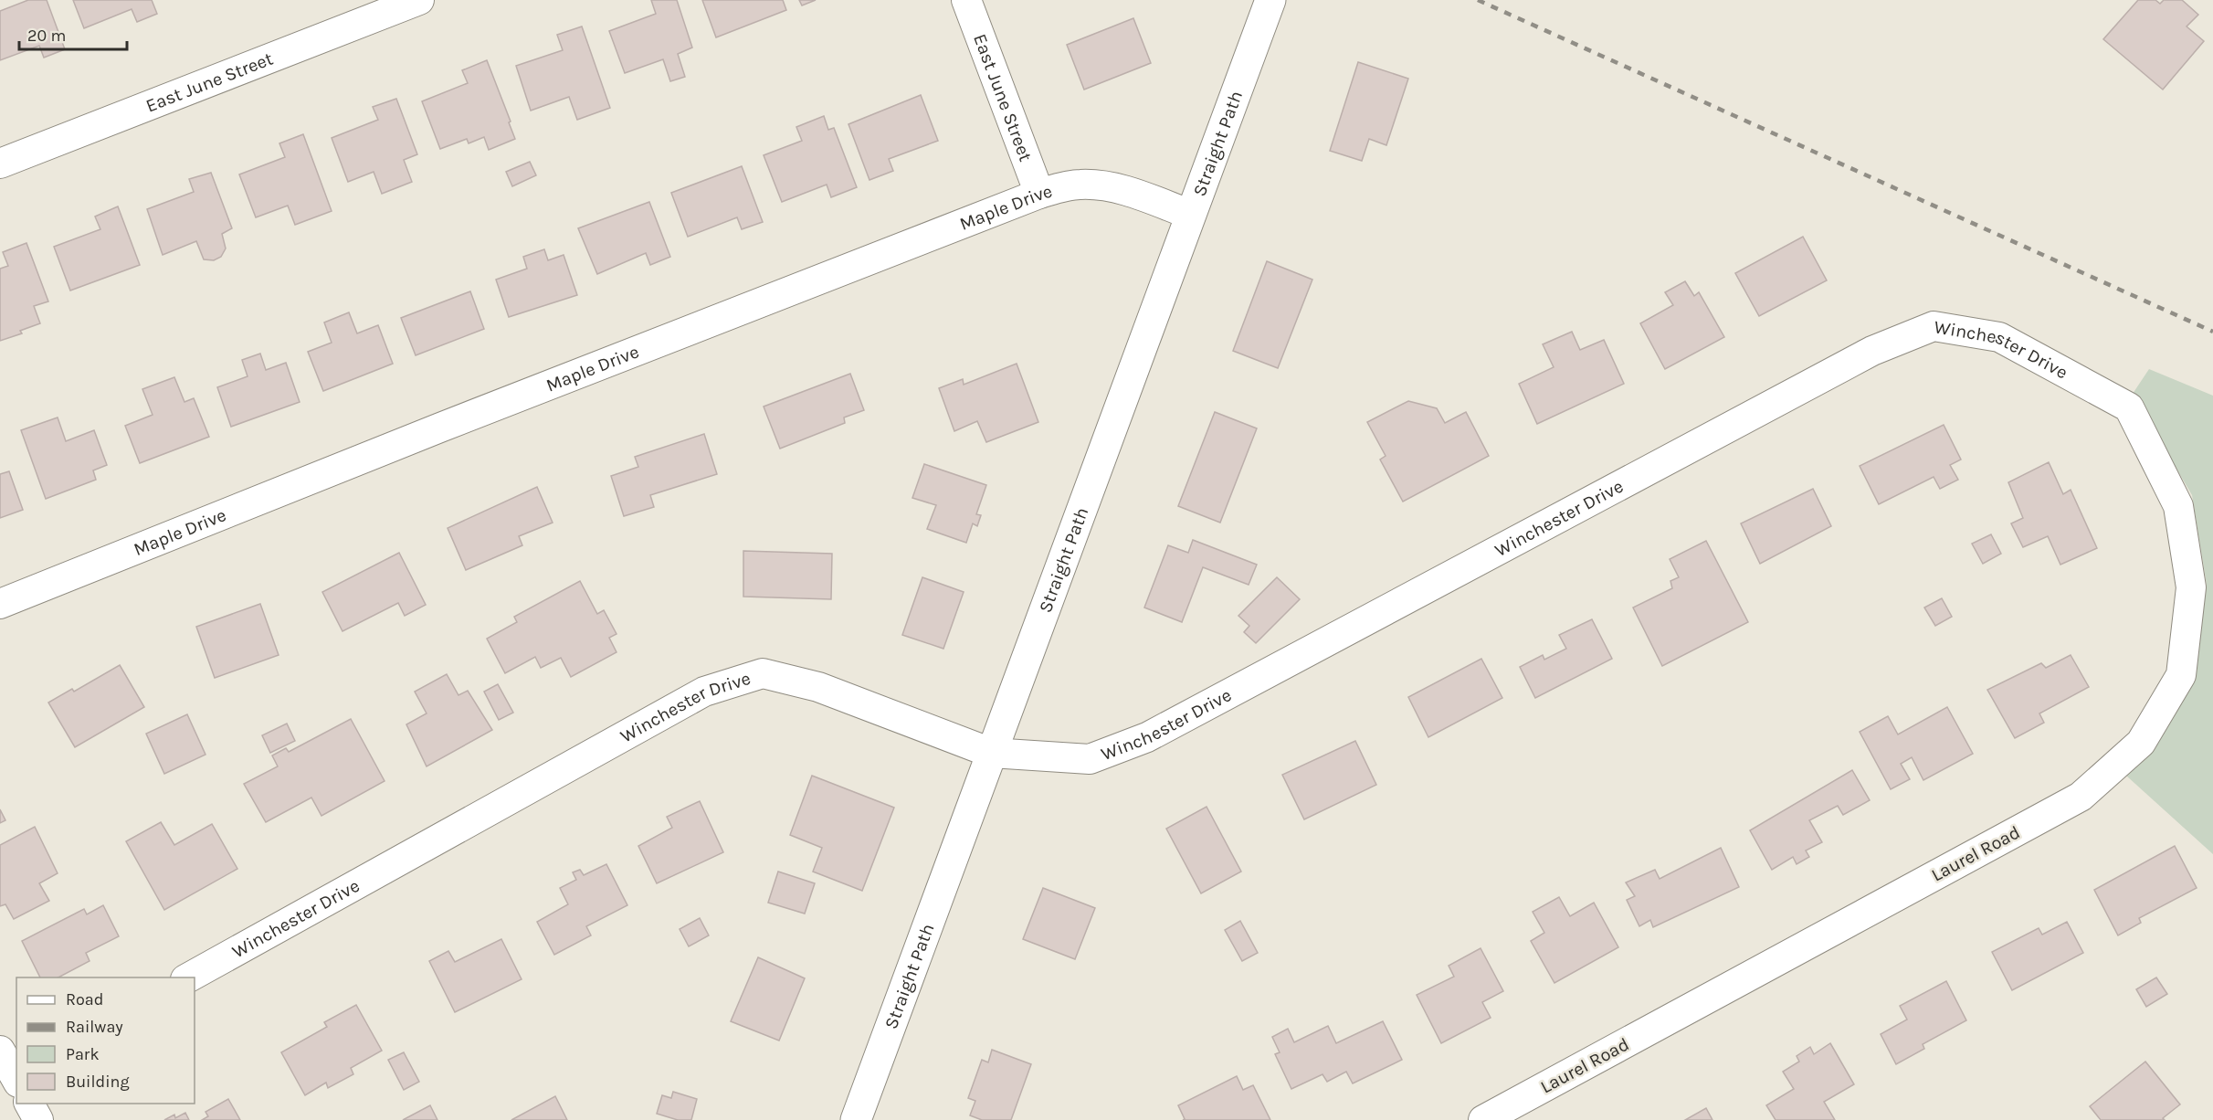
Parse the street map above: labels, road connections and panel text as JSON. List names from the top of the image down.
{
  "streets": {
    "main road": ["Straight Path"],
    "street": [
      "East June Street",
      "Maple Drive",
      "Winchester Drive",
      "Laurel Road"
    ]
  },
  "crossings": [
    ["East June Street", "Maple Drive"],
    ["Straight Path", "Maple Drive"],
    ["Straight Path", "Winchester Drive"],
    ["Winchester Drive", "Laurel Road"]
  ],
  "legend": [
    "Road",
    "Railway",
    "Park",
    "Building"
  ],
  "scale_bar": "20 m"
}
